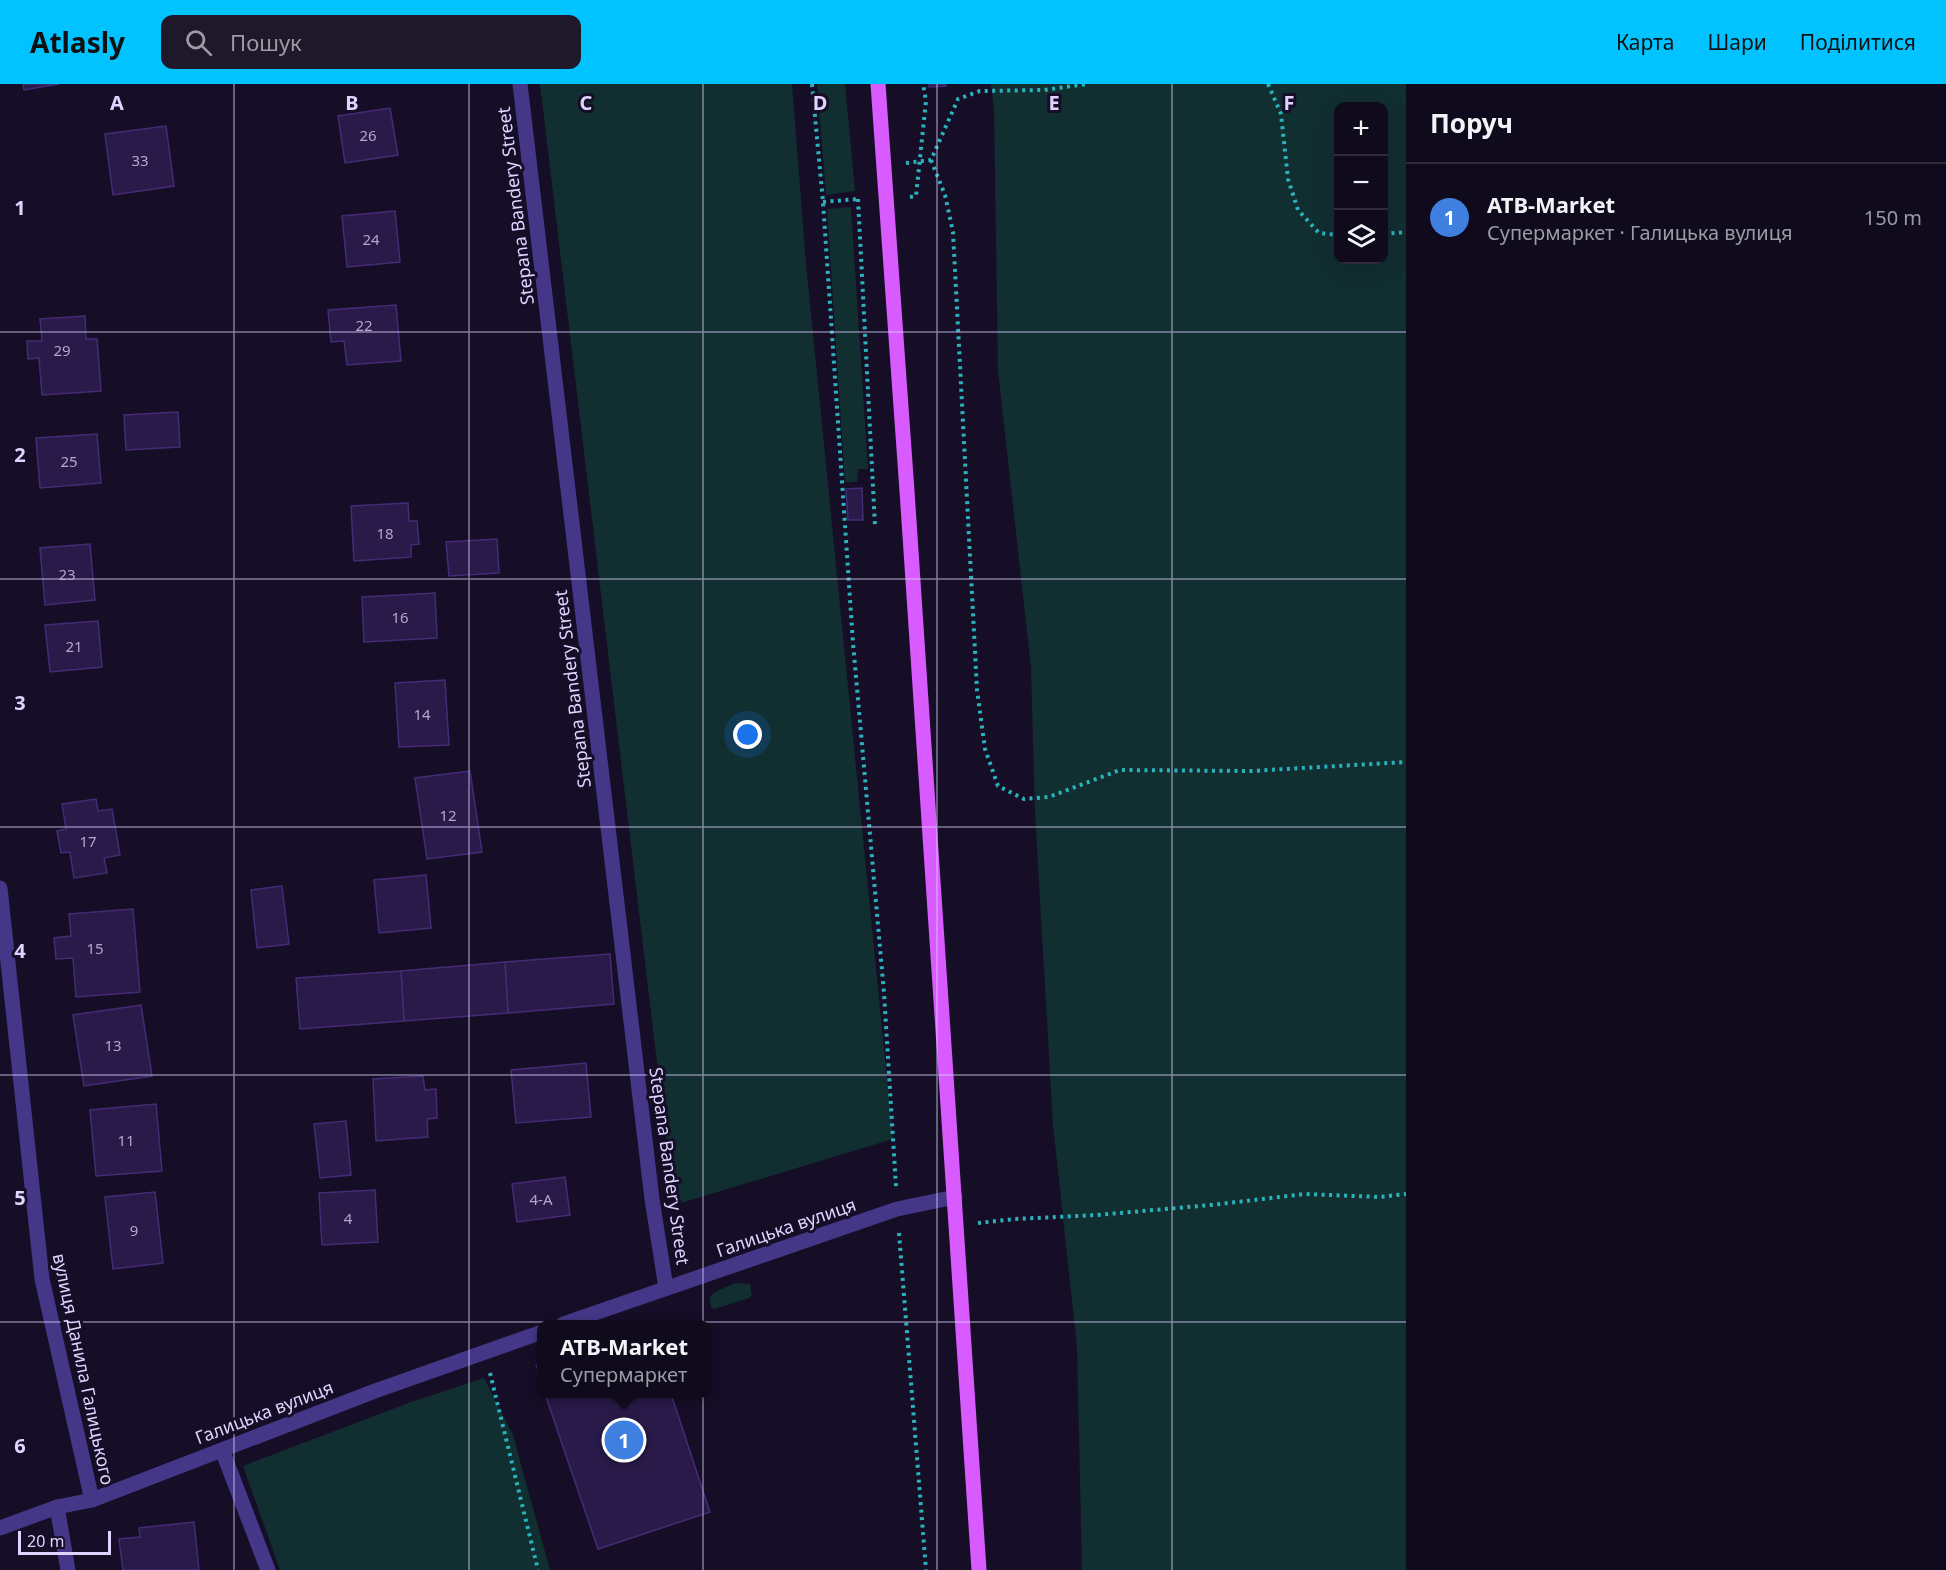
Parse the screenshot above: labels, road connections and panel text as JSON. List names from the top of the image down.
{
  "streets": {
    "street": ["Stepana Bandery Street", "Галицька вулиця", "вулиця Данила Галицького"]
  },
  "crossings": [
    ["Stepana Bandery Street", "Галицька вулиця"],
    ["Галицька вулиця", "вулиця Данила Галицького"]
  ],
  "house_numbers": [
    "26",
    "33",
    "24",
    "22",
    "29",
    "25",
    "18",
    "23",
    "16",
    "21",
    "14",
    "12",
    "17",
    "15",
    "13",
    "11",
    "4-А",
    "4",
    "9"
  ],
  "scale_bar": "20 m",
  "page": {
    "header": "Atlasly",
    "search": "Пошук",
    "nav": ["Карта", "Шари", "Поділитися"],
    "heading": "Поруч",
    "map_buttons": ["+", "−"],
    "list": [
      {
        "mark": "1",
        "name": "ATB-Market",
        "note": "Супермаркет · Галицька вулиця",
        "value": "150 m"
      }
    ],
    "popup": ["ATB-Market", "Супермаркет"],
    "pins": "1",
    "scale": "20 m"
  },
  "grid": {
    "columns": [
      "A",
      "B",
      "C",
      "D",
      "E",
      "F"
    ],
    "rows": [
      "1",
      "2",
      "3",
      "4",
      "5",
      "6"
    ]
  }
}
